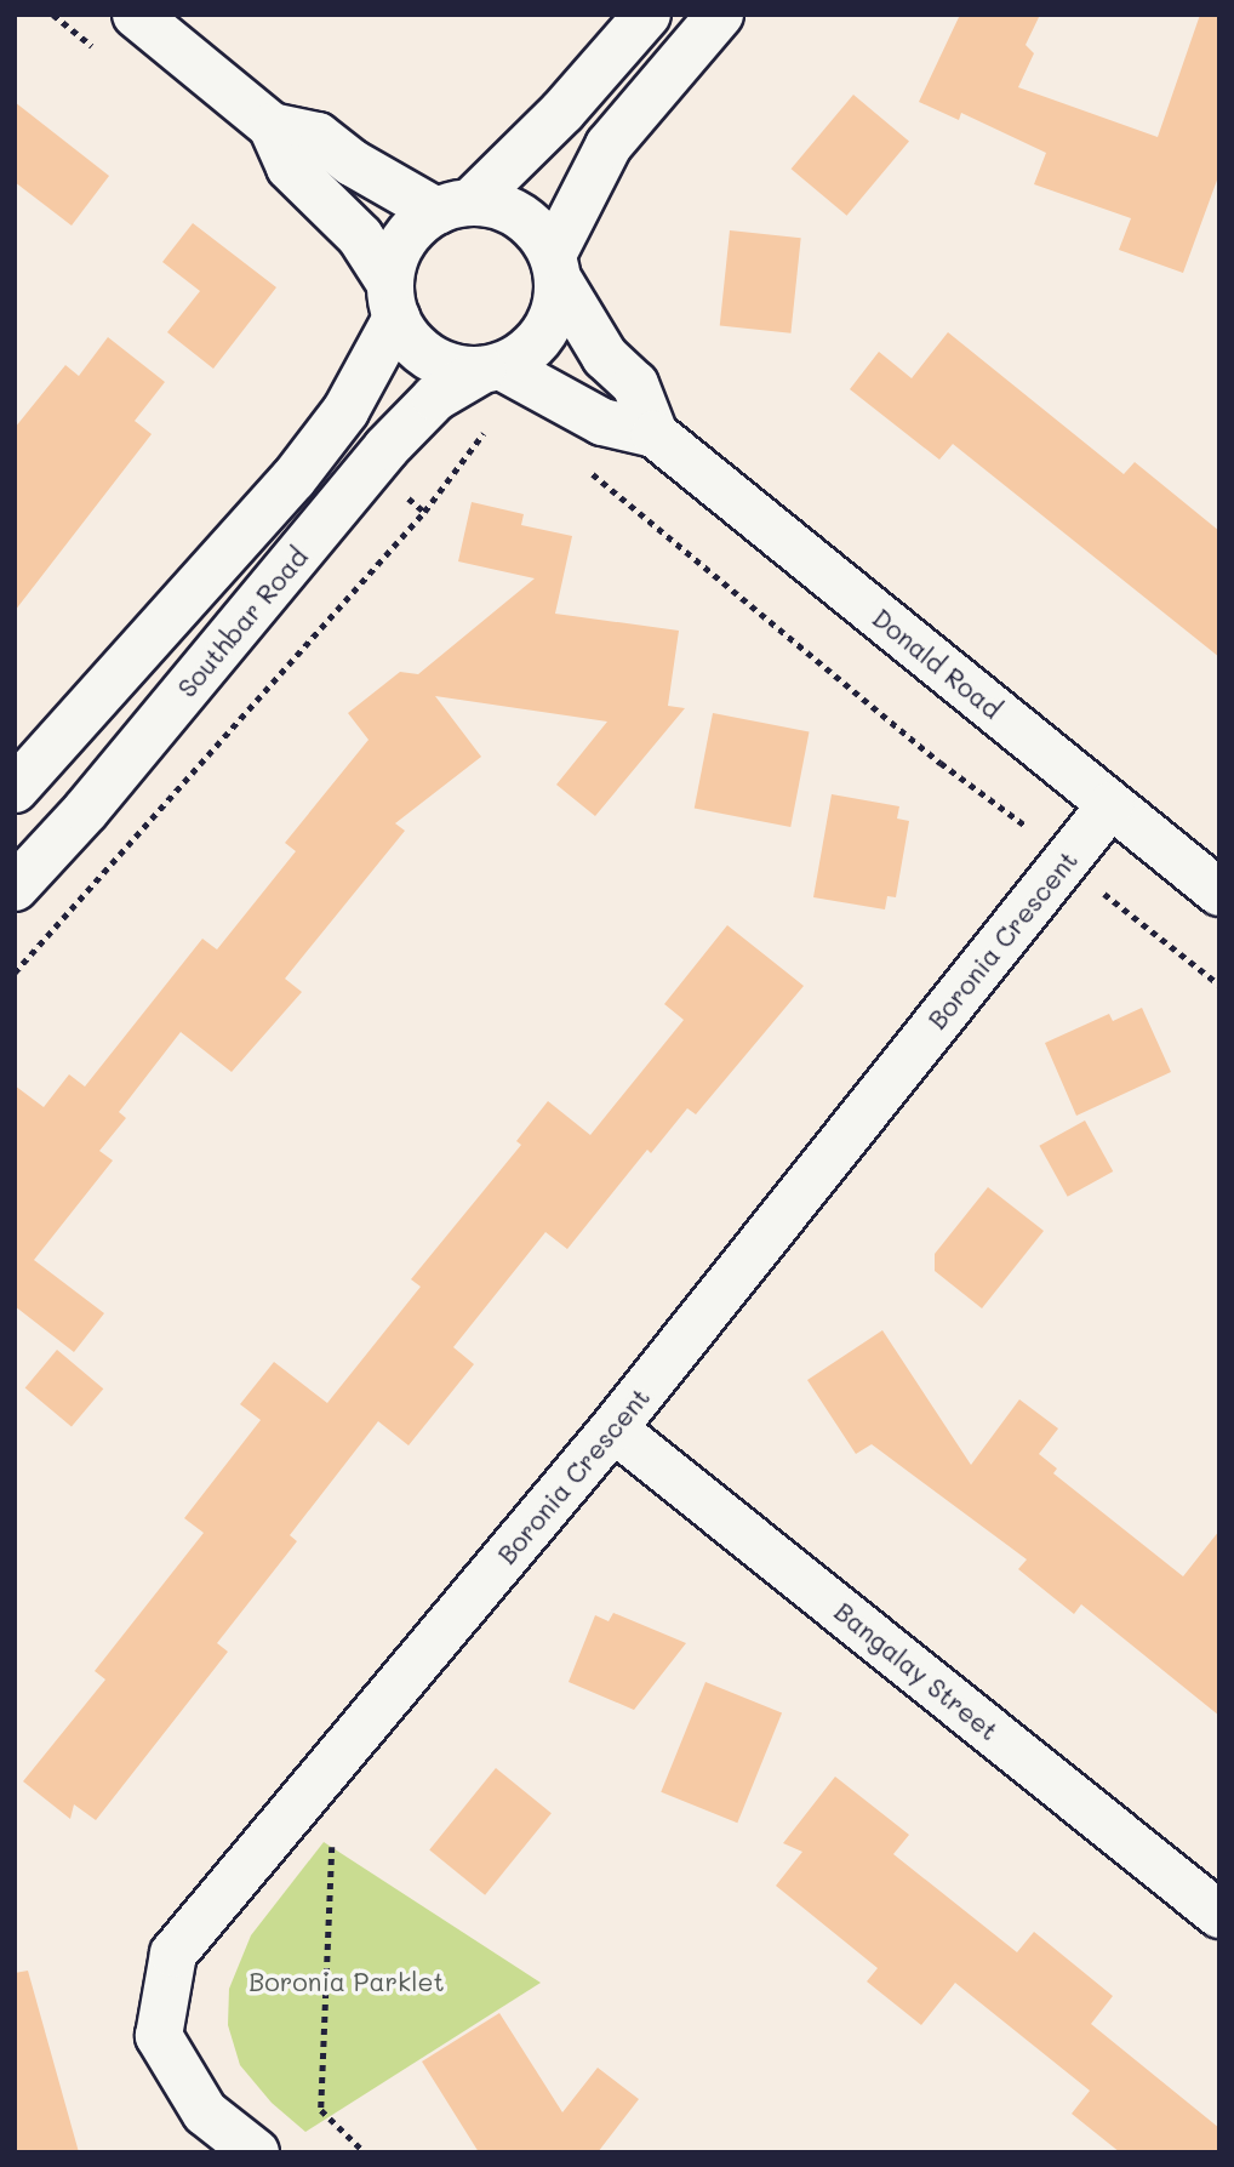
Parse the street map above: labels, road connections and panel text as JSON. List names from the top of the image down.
{
  "streets": {
    "street": [
      "Southbar Road",
      "Donald Road",
      "Boronia Crescent",
      "Bangalay Street"
    ]
  },
  "crossings": [
    ["Southbar Road", "Donald Road"],
    ["Donald Road", "Boronia Crescent"],
    ["Boronia Crescent", "Bangalay Street"]
  ],
  "parks": ["Boronia Parklet"]
}
